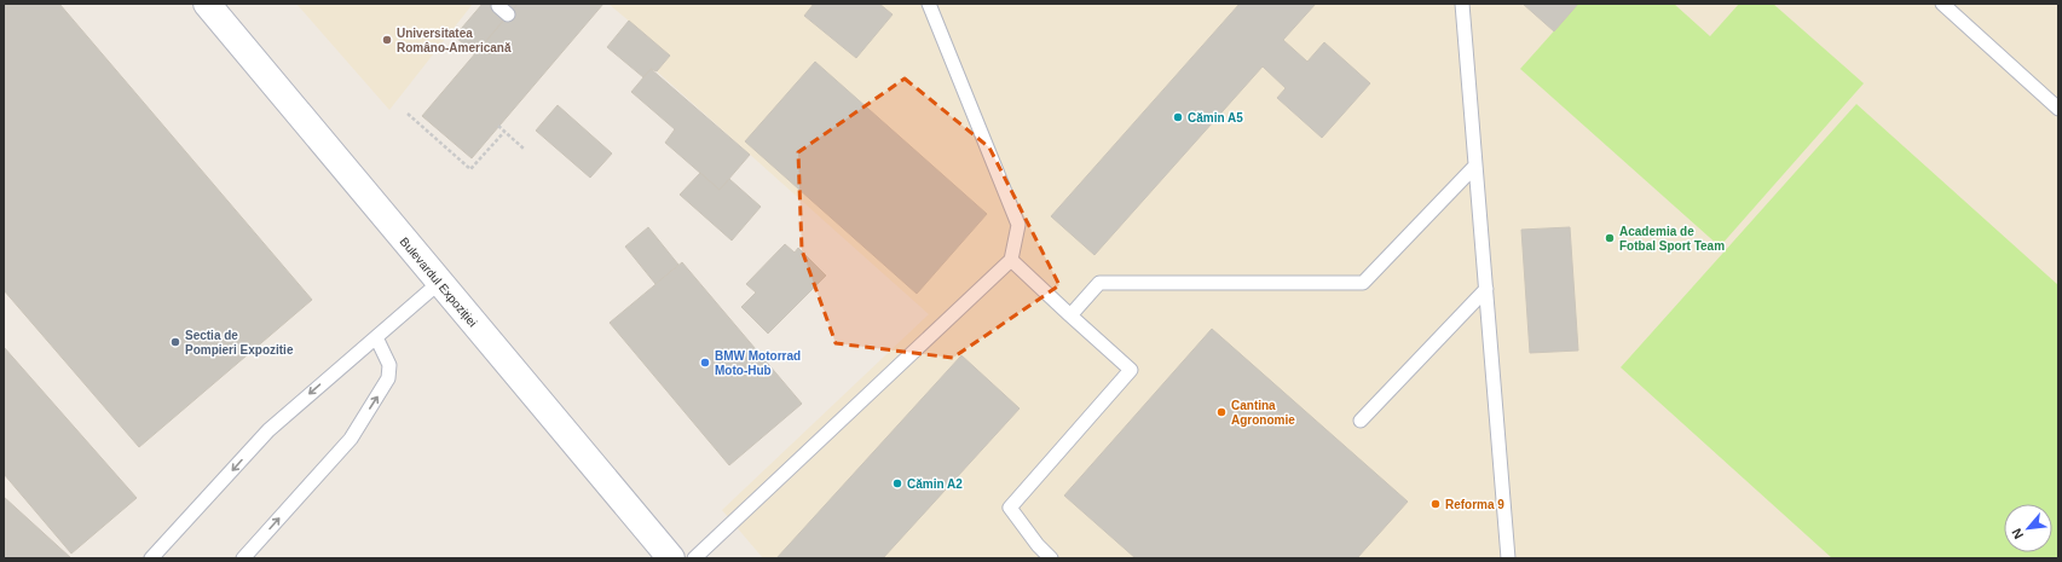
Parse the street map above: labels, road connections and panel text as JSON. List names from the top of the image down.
{
  "streets": {
    "street": ["Bulevardul Expoziției"]
  },
  "places": [
    "Universitatea Româno-Americană",
    "Cămin A5",
    "Academia de Fotbal Sport Team",
    "Sectia de Pompieri Expozitie",
    "BMW Motorrad Moto-Hub",
    "Cantina Agronomie",
    "Cămin A2",
    "Reforma 9"
  ],
  "north": "bottom left"
}
